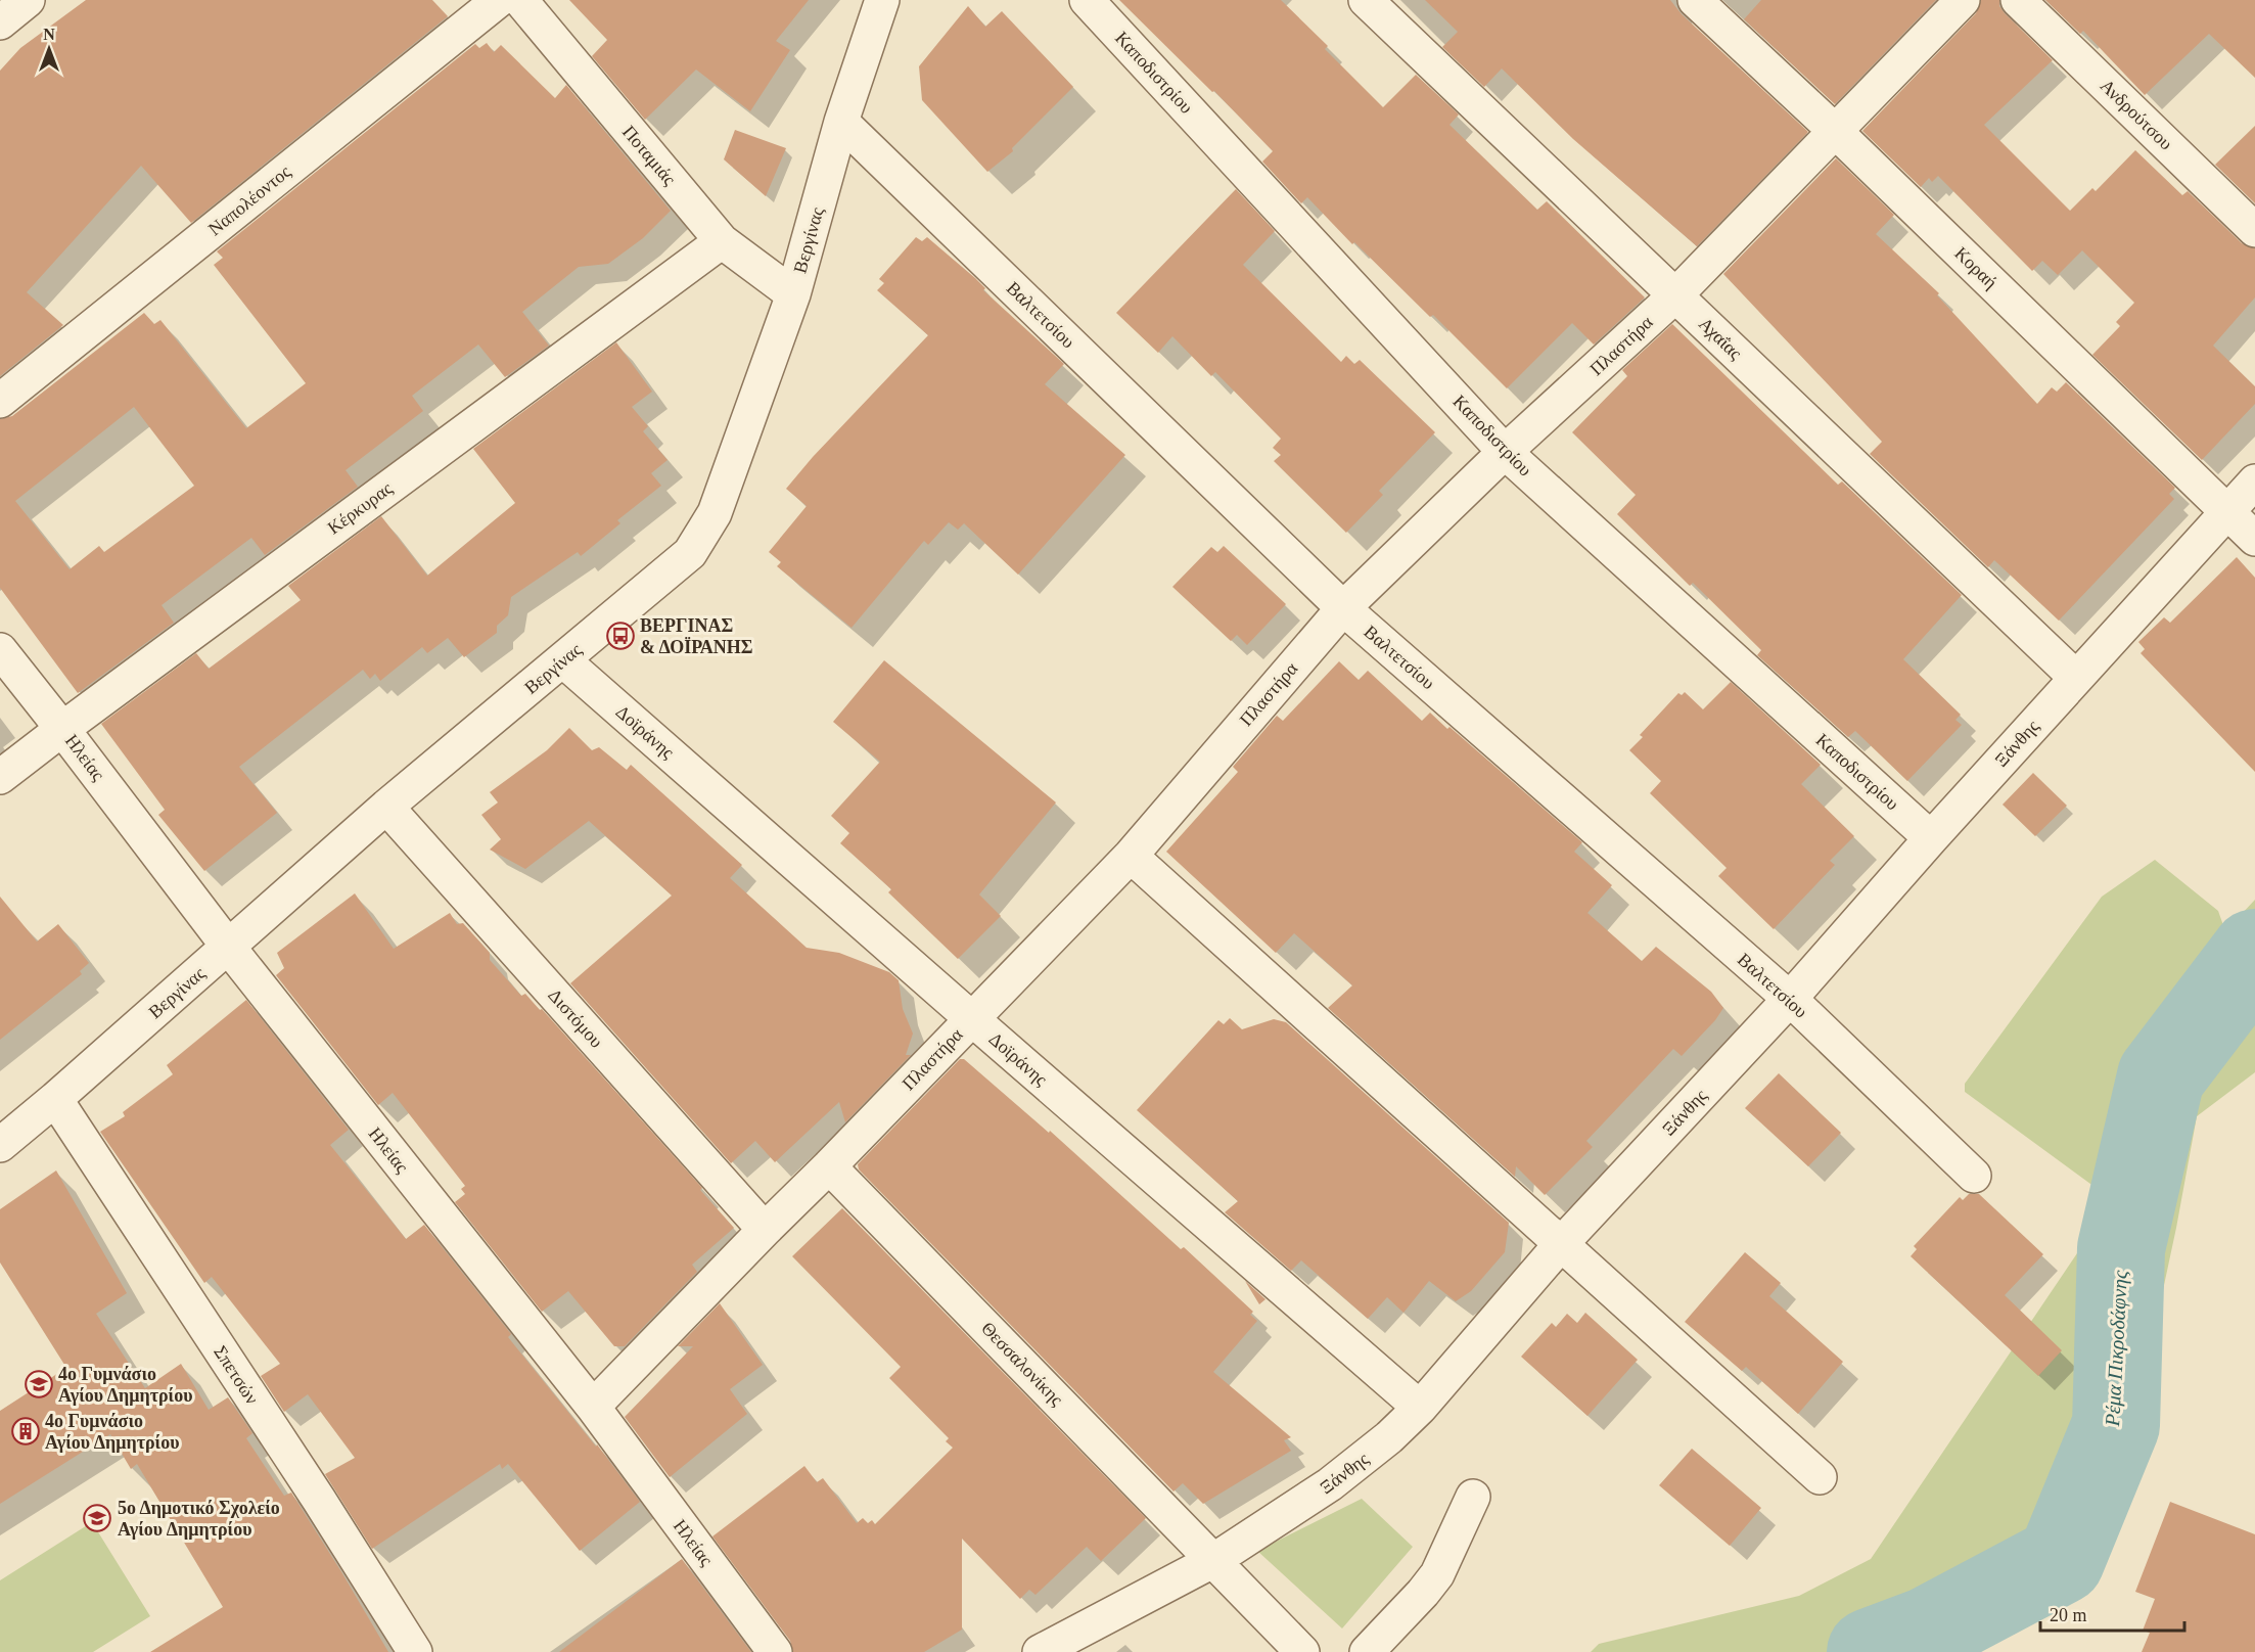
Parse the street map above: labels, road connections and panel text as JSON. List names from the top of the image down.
{
  "streets": {
    "street": [
      "Καποδιστρίου",
      "Ανδρούτσου",
      "Ποταμιάς",
      "Ναπολέοντος",
      "Βεργίνας",
      "Κοραή",
      "Βαλτετσίου",
      "Αχαΐας",
      "Πλαστήρα",
      "Κέρκυρας",
      "Δοϊράνης",
      "Ξάνθης",
      "Ηλείας",
      "Διστόμου",
      "Θεσσαλονίκης",
      "Σπετσών"
    ]
  },
  "crossings": [
    ["Καποδιστρίου", "Πλαστήρα"],
    ["Καποδιστρίου", "Ξάνθης"],
    ["Ποταμιάς", "Βεργίνας"],
    ["Ποταμιάς", "Κέρκυρας"],
    ["Βεργίνας", "Βαλτετσίου"],
    ["Βεργίνας", "Δοϊράνης"],
    ["Βεργίνας", "Ηλείας"],
    ["Βεργίνας", "Διστόμου"],
    ["Βεργίνας", "Σπετσών"],
    ["Κοραή", "Πλαστήρα"],
    ["Κοραή", "Ξάνθης"],
    ["Βαλτετσίου", "Πλαστήρα"],
    ["Βαλτετσίου", "Ξάνθης"],
    ["Αχαΐας", "Πλαστήρα"],
    ["Αχαΐας", "Ξάνθης"],
    ["Πλαστήρα", "Δοϊράνης"],
    ["Πλαστήρα", "Ηλείας"],
    ["Πλαστήρα", "Διστόμου"],
    ["Πλαστήρα", "Θεσσαλονίκης"],
    ["Κέρκυρας", "Ηλείας"],
    ["Δοϊράνης", "Ξάνθης"],
    ["Ξάνθης", "Θεσσαλονίκης"]
  ],
  "water": ["Ρέμα Πικροδάφνης"],
  "places": {
    "bus stop": ["ΒΕΡΓΙΝΑΣ & ΔΟΪΡΑΝΗΣ"],
    "school or university": ["4ο Γυμνάσιο Αγίου Δημητρίου", "5ο Δημοτικό Σχολείο Αγίου Δημητρίου"],
    "building": ["4o Γυμνάσιο Αγίου Δημητρίου"]
  },
  "scale_bar": "20 m",
  "north": "top"
}
